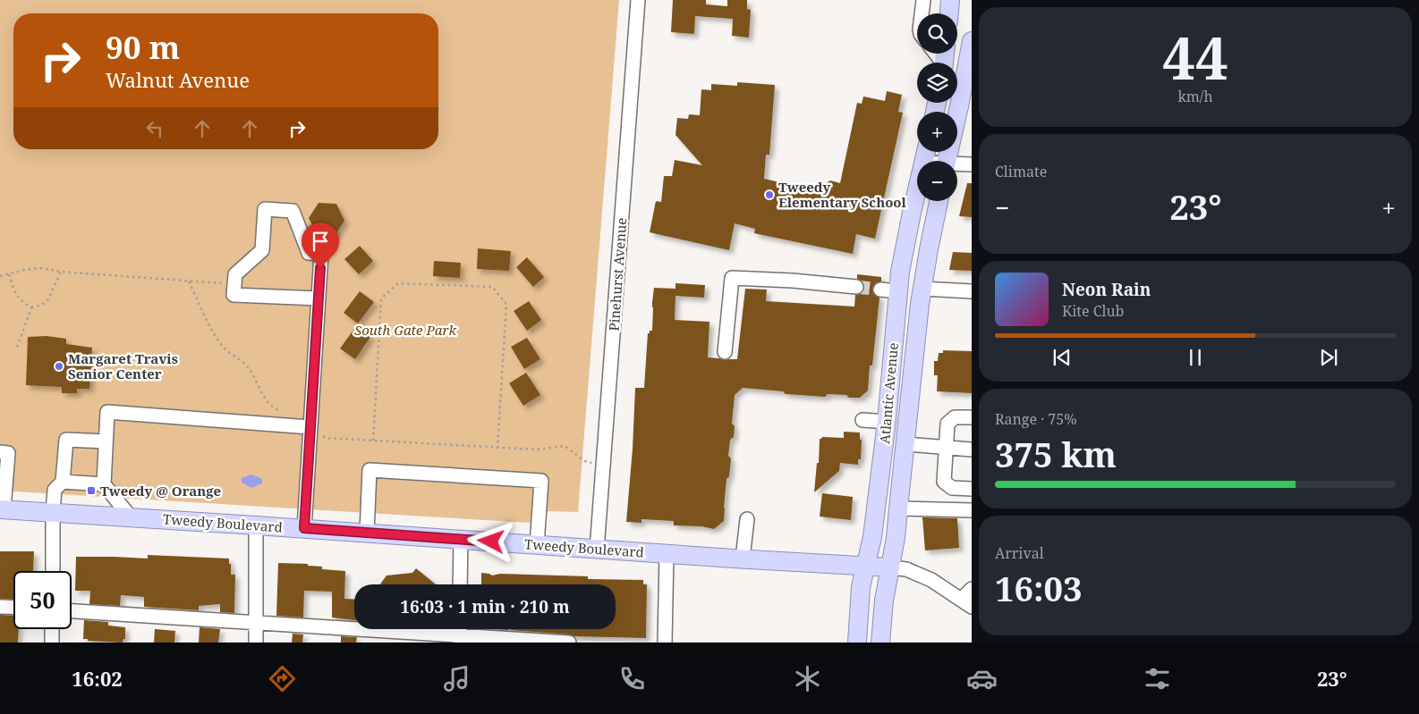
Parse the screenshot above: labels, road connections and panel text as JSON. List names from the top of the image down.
{
  "streets": {
    "main road": ["Atlantic Avenue", "Tweedy Boulevard"],
    "street": ["Pinehurst Avenue"]
  },
  "crossings": [
    ["Pinehurst Avenue", "Tweedy Boulevard"],
    ["Atlantic Avenue", "Tweedy Boulevard"]
  ],
  "parks": ["South Gate Park"],
  "places": {
    "other": ["Tweedy Elementary School", "Margaret Travis Senior Center"],
    "transit": ["Tweedy @ Orange"]
  },
  "page": {
    "tile": [
      ["44", "km/h"],
      "Climate",
      ["Range · 75%", "375 km"],
      ["Arrival", "16:03"]
    ],
    "map_buttons": ["+", "−"],
    "turn": ["90 m", "Walnut Avenue"],
    "heat": ["−", "23°", "+"],
    "song": ["Neon Rain", "Kite Club"],
    "limit": "50",
    "trip": "16:03 · 1 min · 210 m",
    "tabs": ["16:02", "23°"]
  }
}
